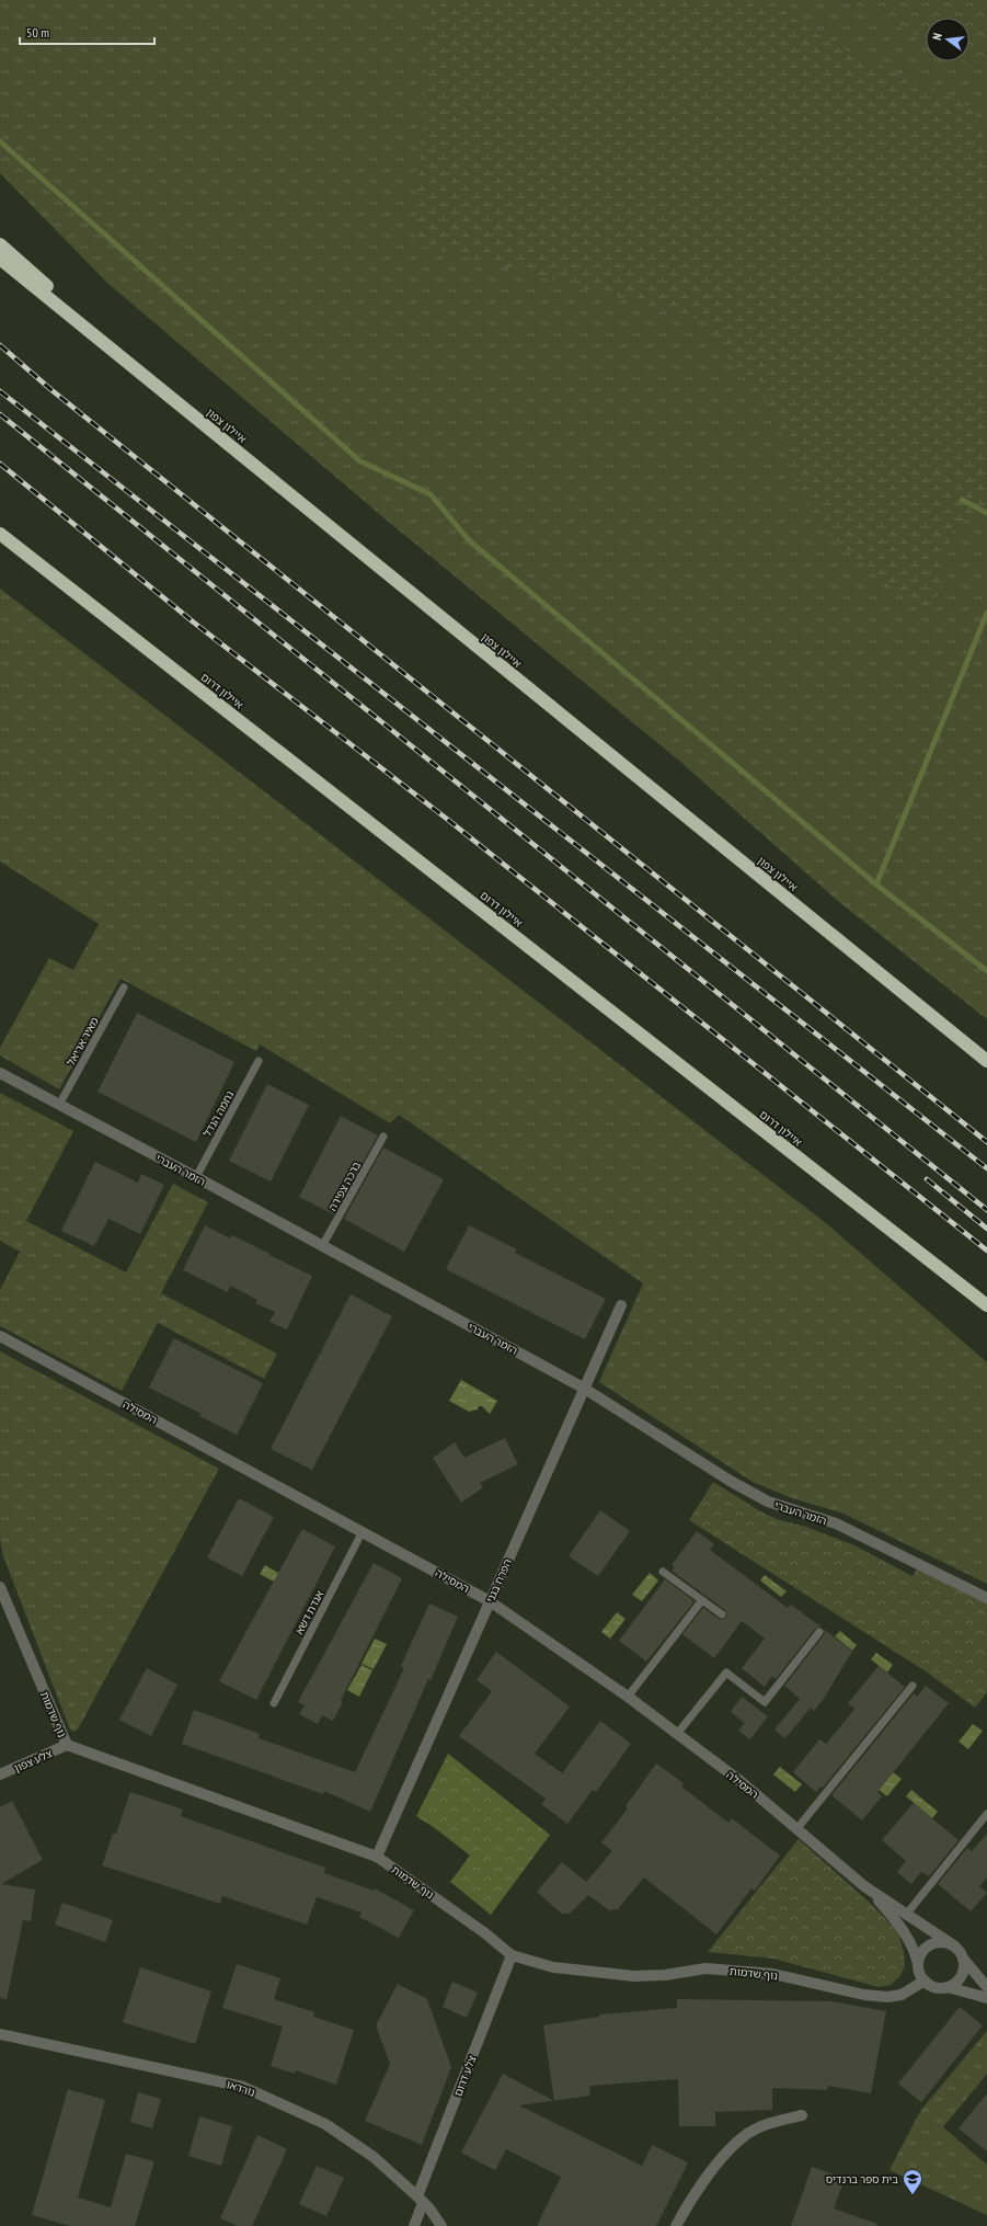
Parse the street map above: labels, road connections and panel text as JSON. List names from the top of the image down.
{
  "streets": {
    "highway": ["איילון צפון", "איילון דרום"],
    "street": [
      "הזמר העברי",
      "המסילה",
      "הפרח בגני",
      "נוף שדמות",
      "צלע צפון",
      "צלע דרום",
      "נורדאו"
    ],
    "lane": [
      "מאיר אריאל",
      "נחמה הנדל",
      "ברכה צפירה",
      "אגדת דשא"
    ]
  },
  "crossings": [
    ["מאיר אריאל", "הזמר העברי"],
    ["נחמה הנדל", "הזמר העברי"],
    ["הזמר העברי", "ברכה צפירה"],
    ["הזמר העברי", "הפרח בגני"],
    ["המסילה", "הפרח בגני"],
    ["המסילה", "אגדת דשא"],
    ["המסילה", "נוף שדמות"],
    ["הפרח בגני", "נוף שדמות"],
    ["נוף שדמות", "צלע צפון"],
    ["נוף שדמות", "צלע דרום"],
    ["צלע דרום", "נורדאו"]
  ],
  "places": {
    "school or university": ["בית ספר ברנדיס"]
  },
  "scale_bar": "50 m",
  "north": "left"
}
